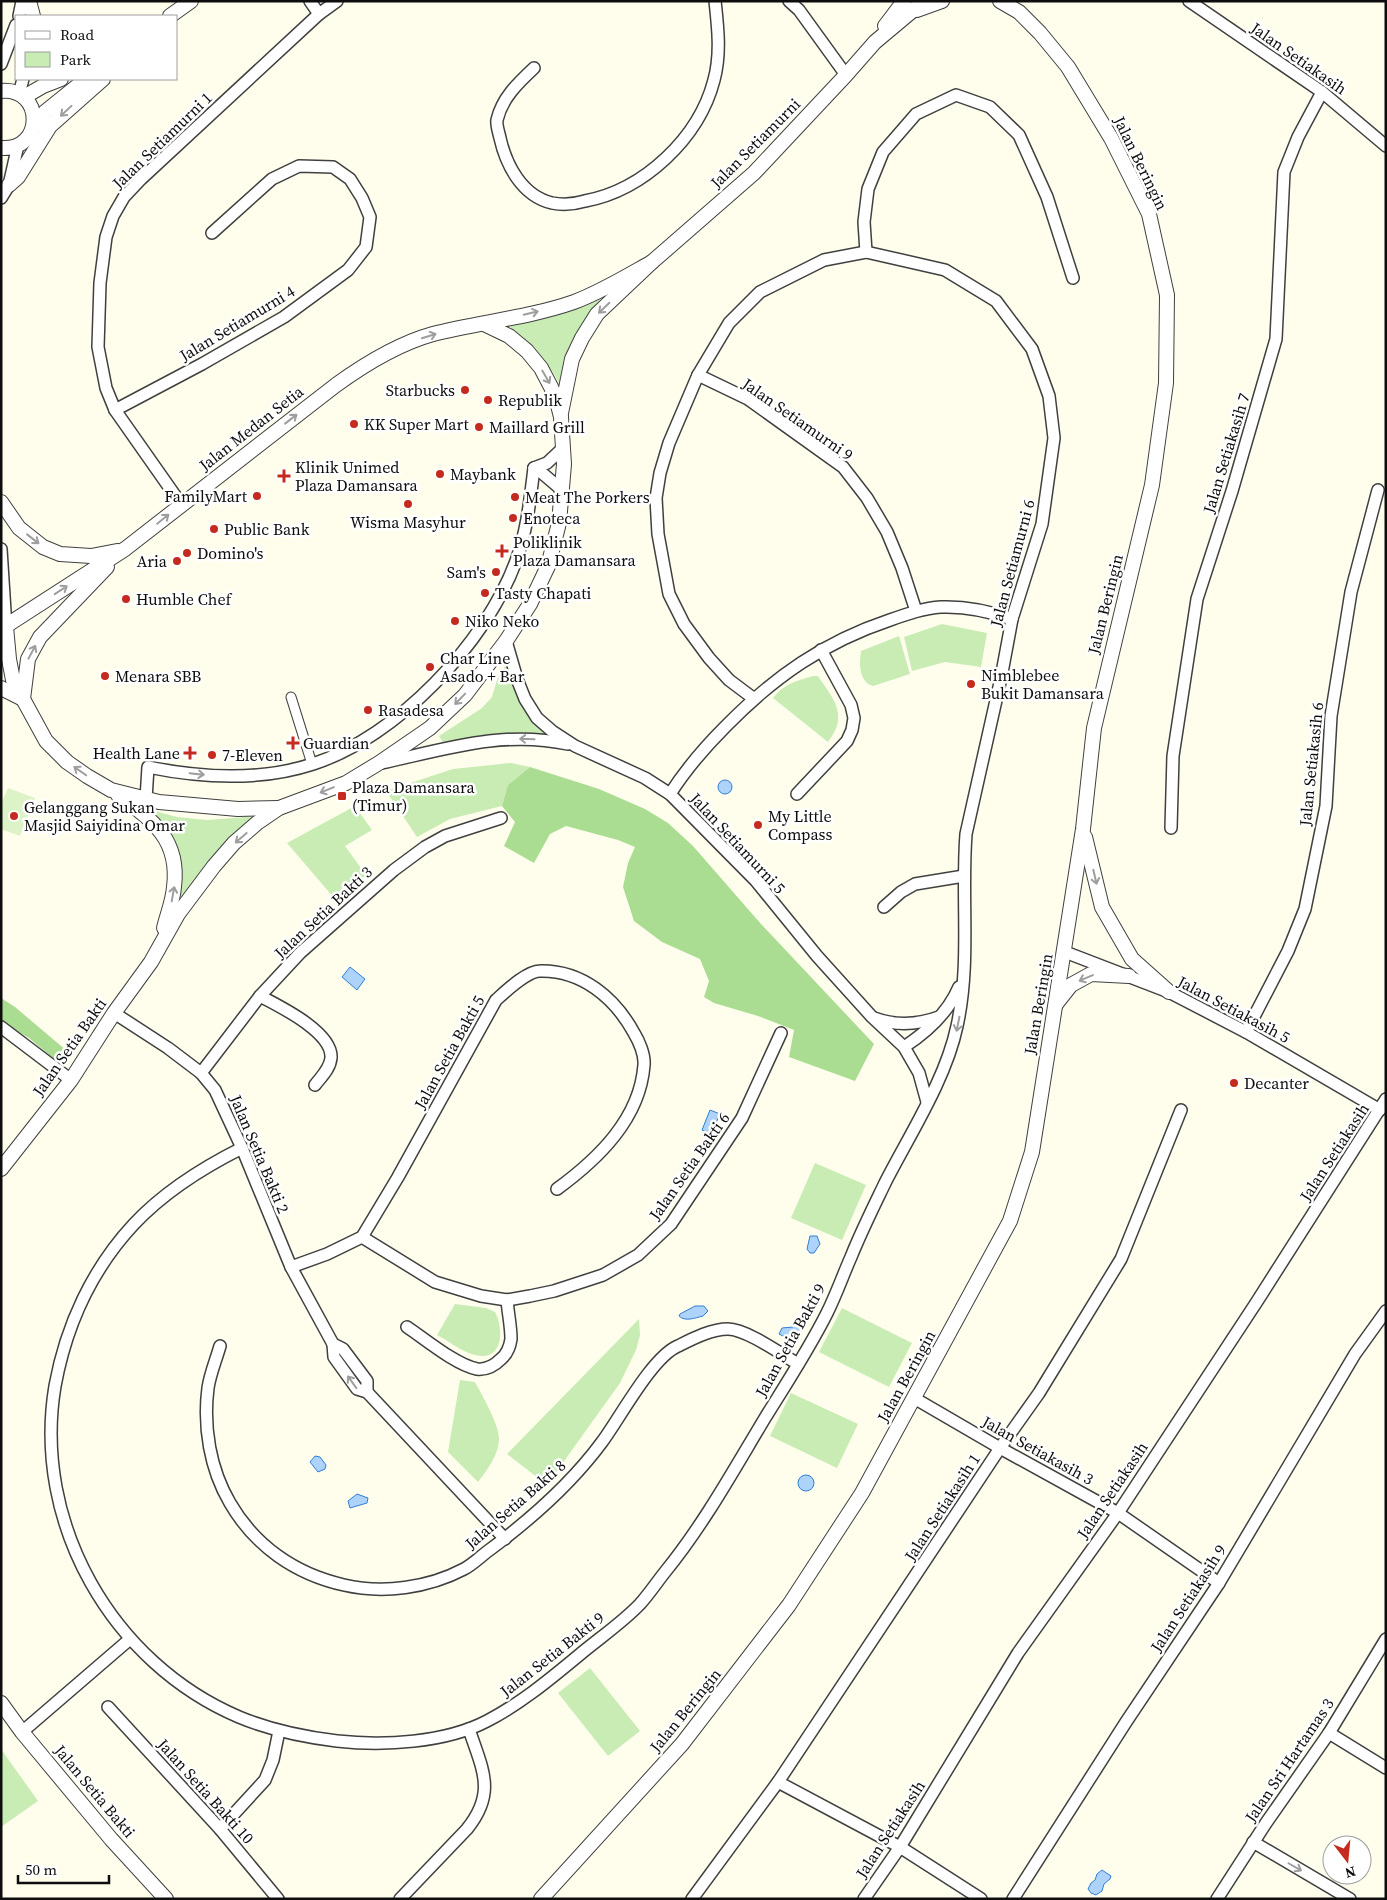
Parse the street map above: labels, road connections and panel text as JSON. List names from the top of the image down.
{
  "streets": {
    "street": [
      "Jalan Setiakasih",
      "Jalan Setiamurni 1",
      "Jalan Setiamurni",
      "Jalan Beringin",
      "Jalan Setiamurni 4",
      "Jalan Setiamurni 9",
      "Jalan Medan Setia",
      "Jalan Setiakasih 7",
      "Jalan Setiamurni 6",
      "Jalan Setiakasih 6",
      "Jalan Setiamurni 5",
      "Jalan Setia Bakti 3",
      "Jalan Setiakasih 5",
      "Jalan Setia Bakti",
      "Jalan Setia Bakti 5",
      "Jalan Setia Bakti 2",
      "Jalan Setia Bakti 6",
      "Jalan Setia Bakti 9",
      "Jalan Setiakasih 3",
      "Jalan Setia Bakti 8",
      "Jalan Setiakasih 1",
      "Jalan Setiakasih 9",
      "Jalan Sri Hartamas 3",
      "Jalan Setia Bakti 10"
    ]
  },
  "crossings": [
    ["Jalan Setiakasih", "Jalan Setiakasih 7"],
    ["Jalan Setiakasih", "Jalan Setiakasih 5"],
    ["Jalan Setiakasih", "Jalan Setiakasih 3"],
    ["Jalan Setiamurni 1", "Jalan Setiamurni 4"],
    ["Jalan Setiamurni 1", "Jalan Medan Setia"],
    ["Jalan Setiamurni", "Jalan Medan Setia"],
    ["Jalan Setiamurni", "Jalan Setiamurni 5"],
    ["Jalan Setiamurni", "Jalan Setia Bakti"],
    ["Jalan Beringin", "Jalan Setiakasih 5"],
    ["Jalan Beringin", "Jalan Setiakasih 3"],
    ["Jalan Setiamurni 9", "Jalan Setiamurni 6"],
    ["Jalan Medan Setia", "Jalan Setia Bakti"],
    ["Jalan Setiamurni 6", "Jalan Setiamurni 5"],
    ["Jalan Setiamurni 6", "Jalan Setia Bakti 9"],
    ["Jalan Setiakasih 6", "Jalan Setiakasih 5"],
    ["Jalan Setiamurni 5", "Jalan Setia Bakti 9"],
    ["Jalan Setia Bakti 3", "Jalan Setia Bakti 2"],
    ["Jalan Setia Bakti", "Jalan Setia Bakti 2"],
    ["Jalan Setia Bakti 5", "Jalan Setia Bakti 6"],
    ["Jalan Setia Bakti 2", "Jalan Setia Bakti 9"],
    ["Jalan Setia Bakti 2", "Jalan Setia Bakti 8"],
    ["Jalan Setia Bakti 9", "Jalan Setia Bakti 8"],
    ["Jalan Setiakasih 3", "Jalan Setiakasih 1"],
    ["Jalan Setiakasih 3", "Jalan Setiakasih 9"]
  ],
  "one_way": ["Jalan Medan Setia"],
  "places": {
    "other": [
      "Starbucks",
      "Republik",
      "KK Super Mart",
      "Maillard Grill",
      "Maybank",
      "FamilyMart",
      "Meat The Porkers",
      "Wisma Masyhur",
      "Enoteca",
      "Public Bank",
      "Domino's",
      "Aria",
      "Sam's",
      "Tasty Chapati",
      "Humble Chef",
      "Niko Neko",
      "Char Line Asado + Bar",
      "Menara SBB",
      "Nimblebee Bukit Damansara",
      "Rasadesa",
      "7-Eleven",
      "Gelanggang Sukan Masjid Saiyidina Omar",
      "My Little Compass",
      "Decanter"
    ],
    "health": [
      "Klinik Unimed Plaza Damansara",
      "Poliklinik Plaza Damansara",
      "Guardian",
      "Health Lane"
    ],
    "transit": ["Plaza Damansara (Timur)"]
  },
  "legend": ["Road", "Park"],
  "scale_bar": "50 m",
  "north": "bottom"
}
